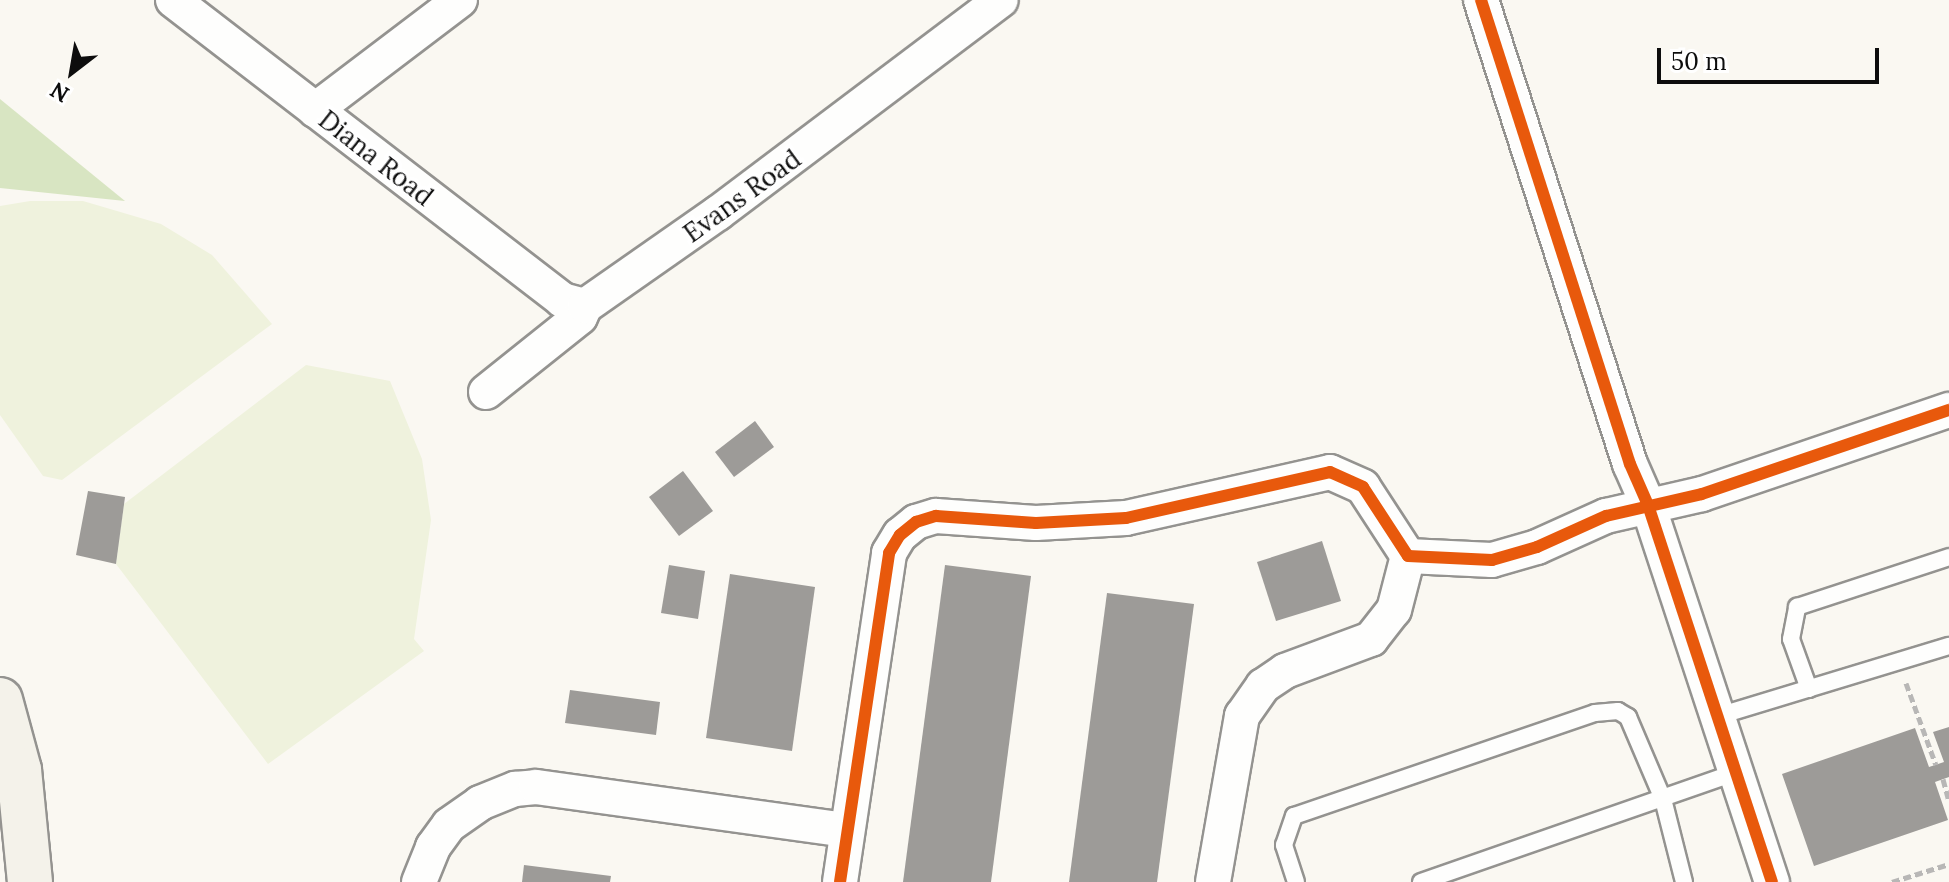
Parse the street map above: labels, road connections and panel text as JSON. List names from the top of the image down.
{
  "streets": {
    "street": ["Diana Road", "Evans Road"]
  },
  "crossings": [
    ["Diana Road", "Evans Road"]
  ],
  "scale_bar": "50 m",
  "north": "bottom left"
}
